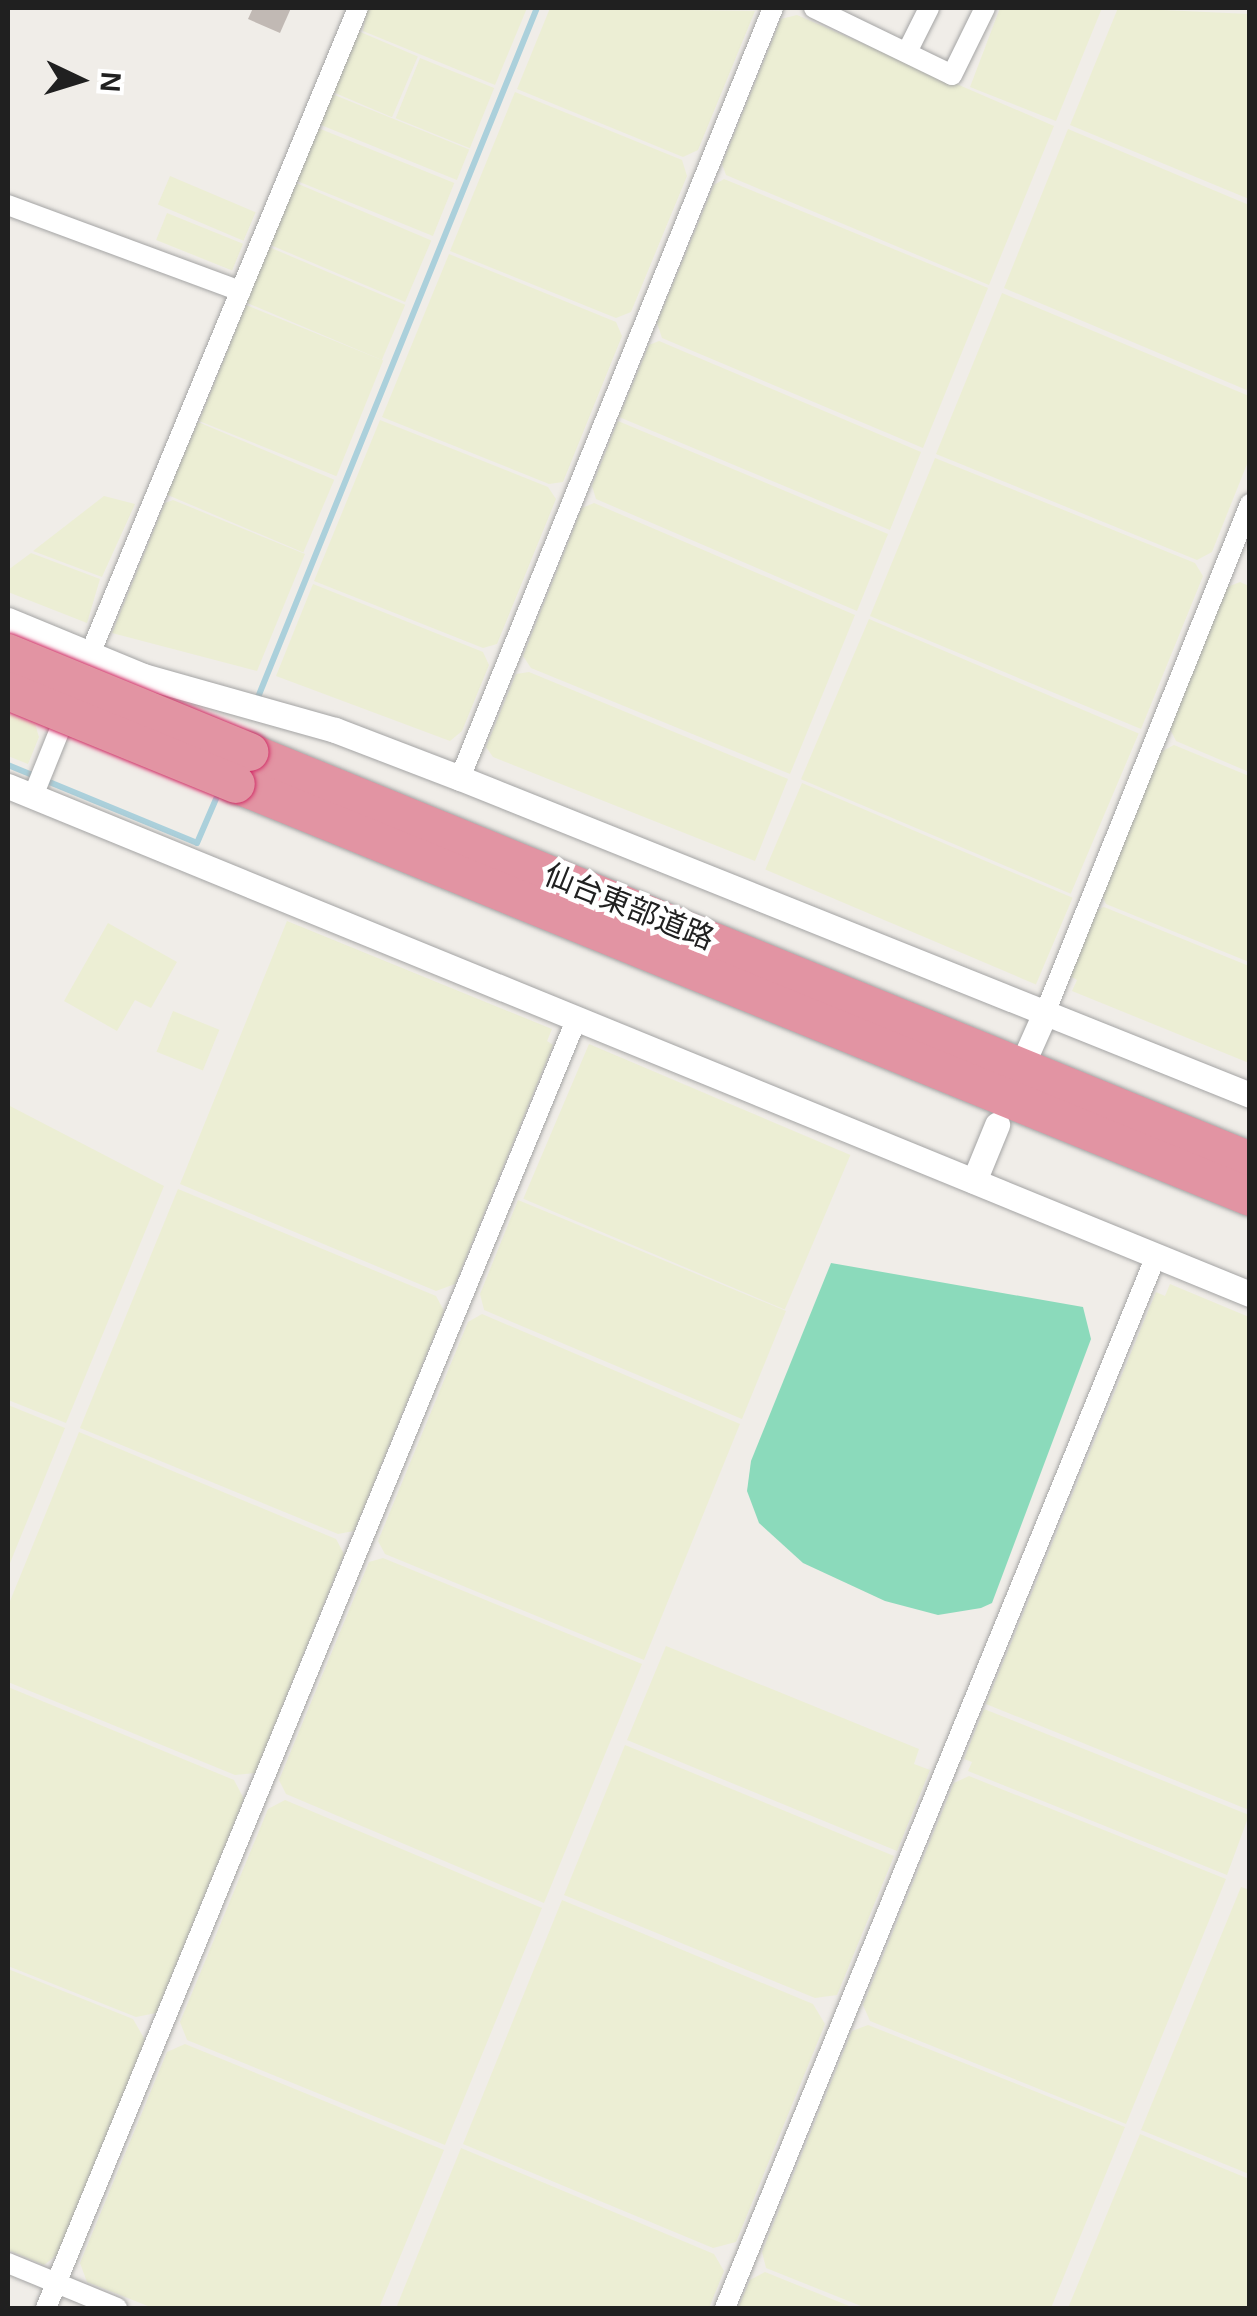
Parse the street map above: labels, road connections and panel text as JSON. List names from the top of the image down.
{
  "streets": {
    "highway": ["仙台東部道路"]
  },
  "north": "right"
}
